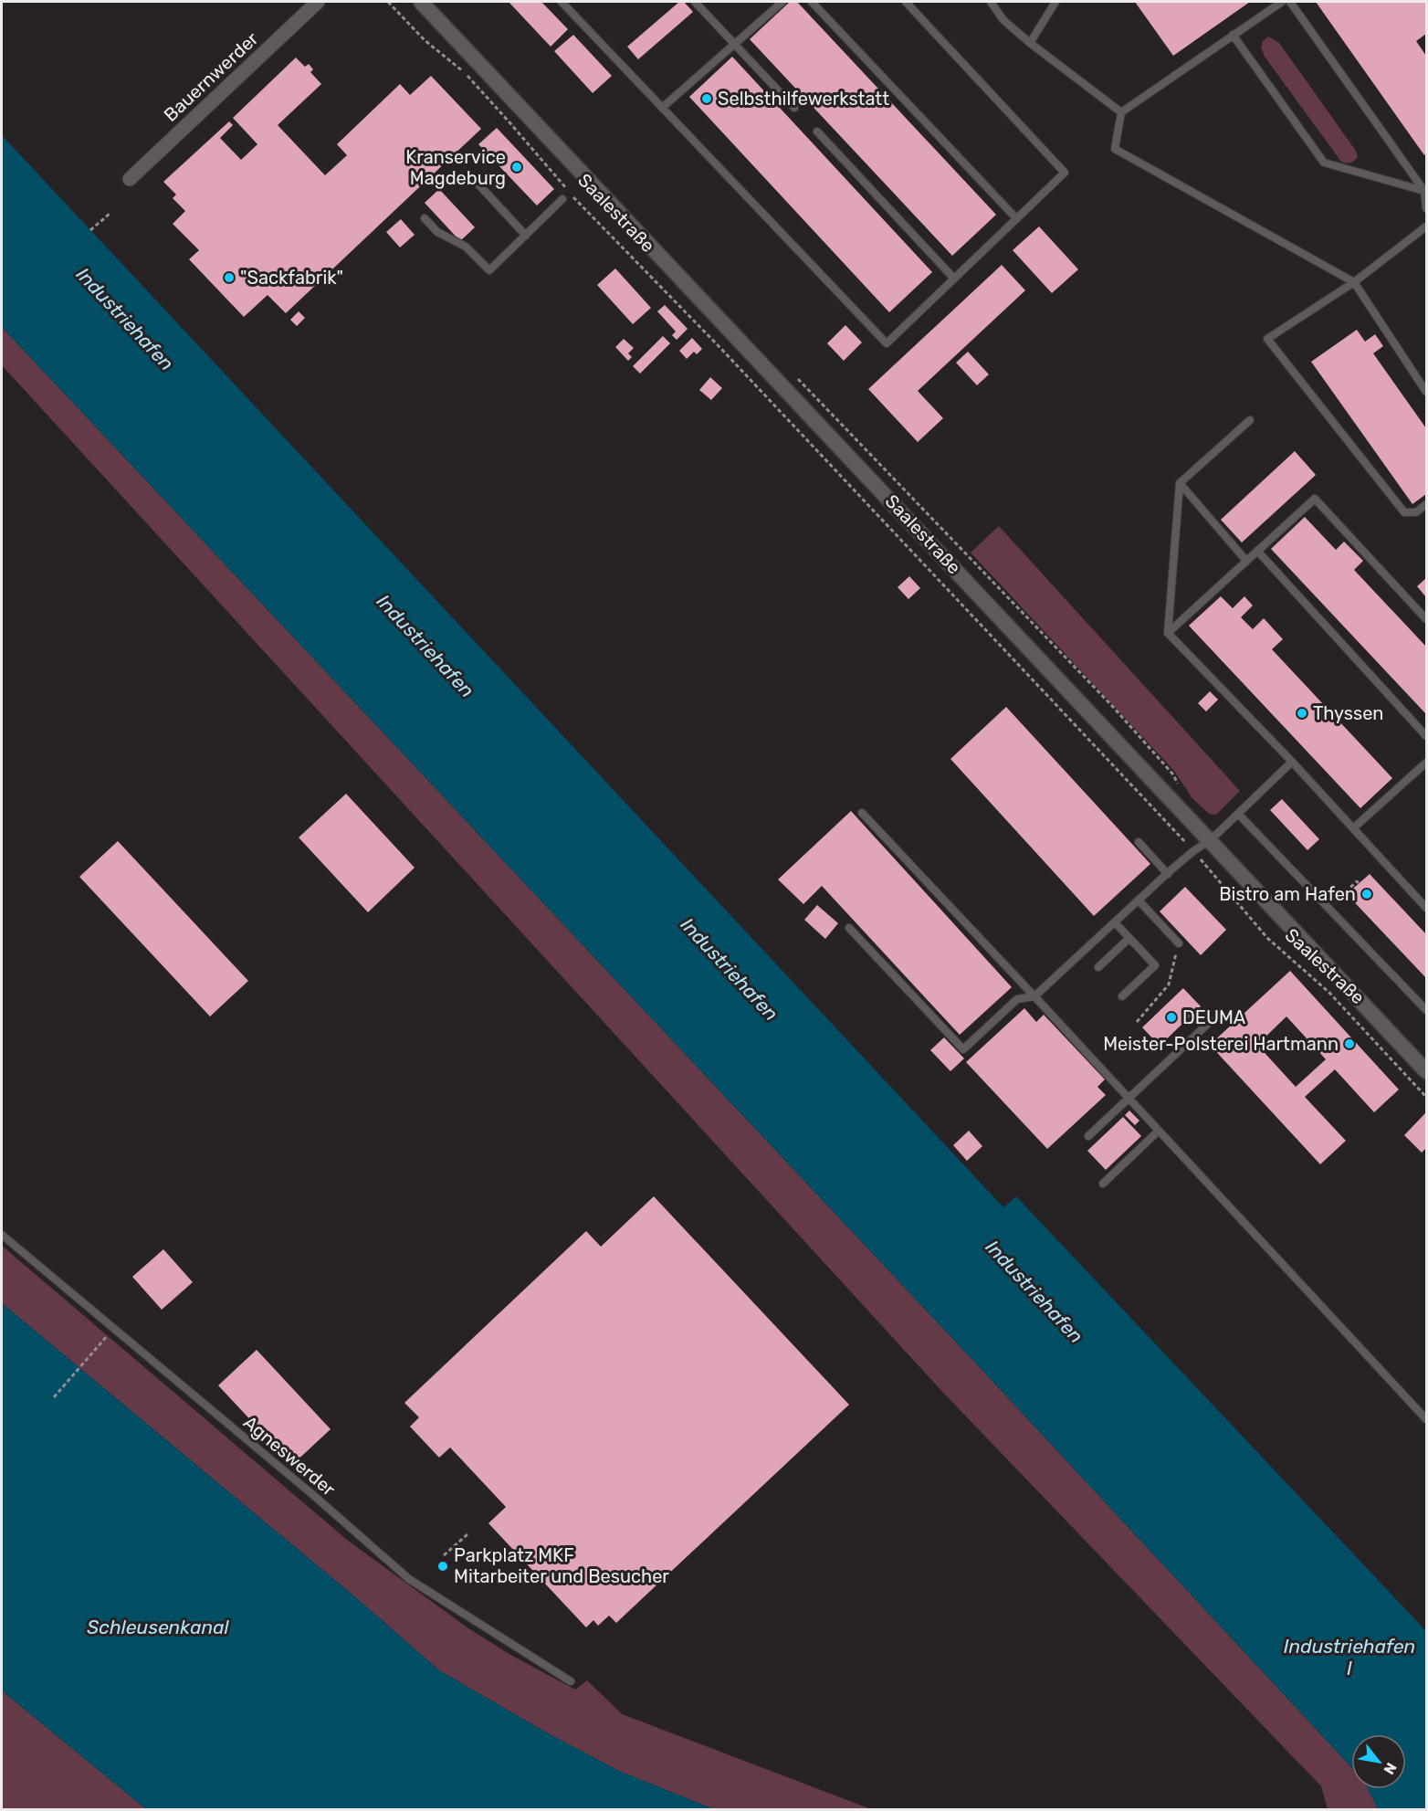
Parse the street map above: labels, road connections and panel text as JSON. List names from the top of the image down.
{
  "streets": {
    "main road": ["Saalestraße"],
    "street": ["Bauernwerder"],
    "lane": ["Agneswerder"]
  },
  "water": ["Industriehafen", "Schleusenkanal", "Industriehafen I"],
  "places": [
    "Selbsthilfewerkstatt",
    "Kranservice Magdeburg",
    "\"Sackfabrik\"",
    "Thyssen",
    "Bistro am Hafen",
    "DEUMA",
    "Meister-Polsterei Hartmann",
    "Parkplatz MKF Mitarbeiter und Besucher"
  ],
  "north": "bottom right"
}
